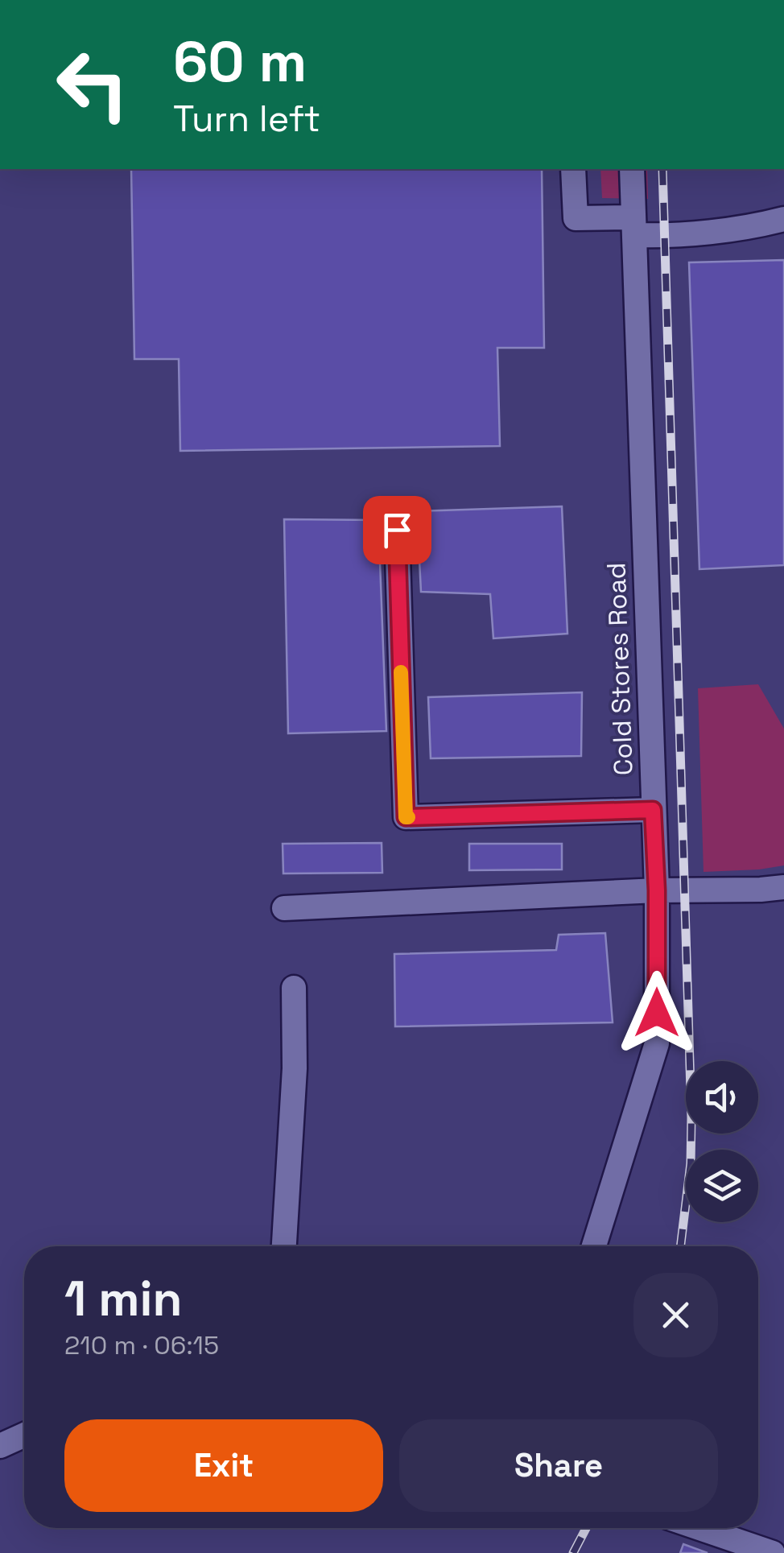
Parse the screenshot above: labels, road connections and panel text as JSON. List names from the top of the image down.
{
  "streets": {
    "street": ["Cold Stores Road"]
  },
  "page": {
    "turn": ["60 m", "Turn left"],
    "heading": ["1 min", "210 m · 06:15"],
    "buttons": ["Exit", "Share"]
  }
}
